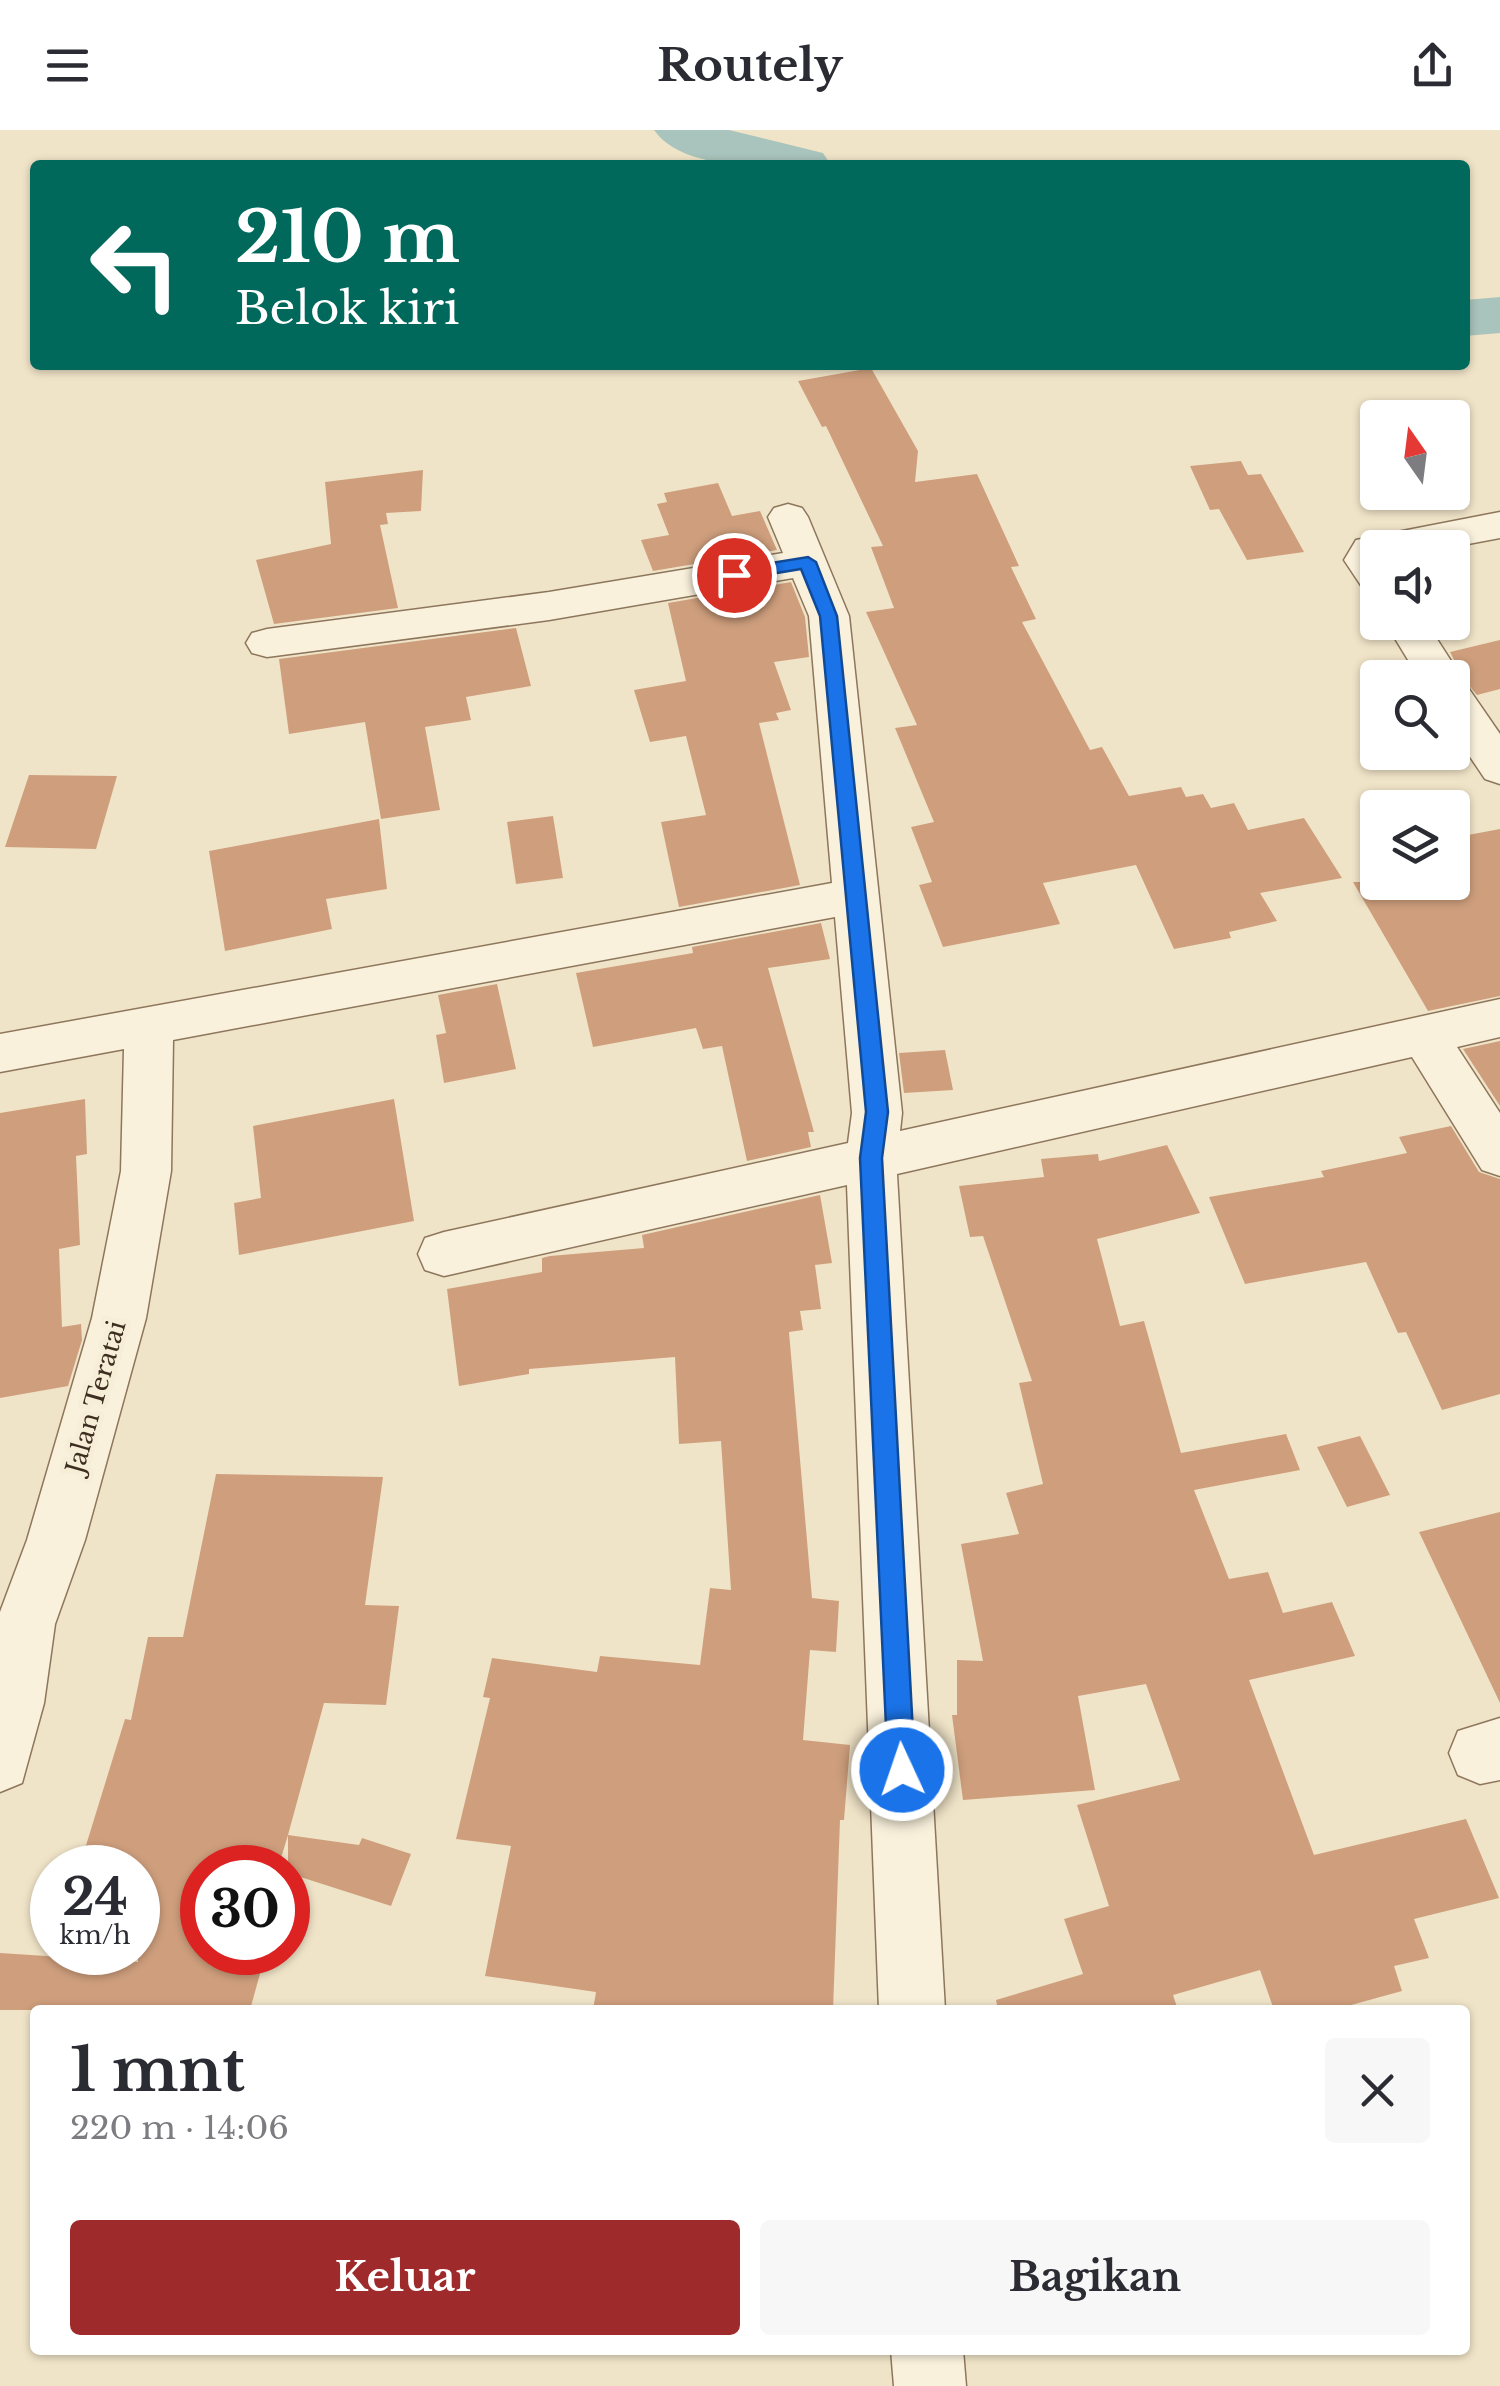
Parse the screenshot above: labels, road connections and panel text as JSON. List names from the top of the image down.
{
  "streets": {
    "street": ["Jalan Teratai"]
  },
  "north": "top",
  "page": {
    "header": "Routely",
    "turn": ["210 m", "Belok kiri"],
    "speed": "24 km/h",
    "limit": "30",
    "heading": ["1 mnt", "220 m · 14:06"],
    "buttons": ["Keluar", "Bagikan"]
  }
}
